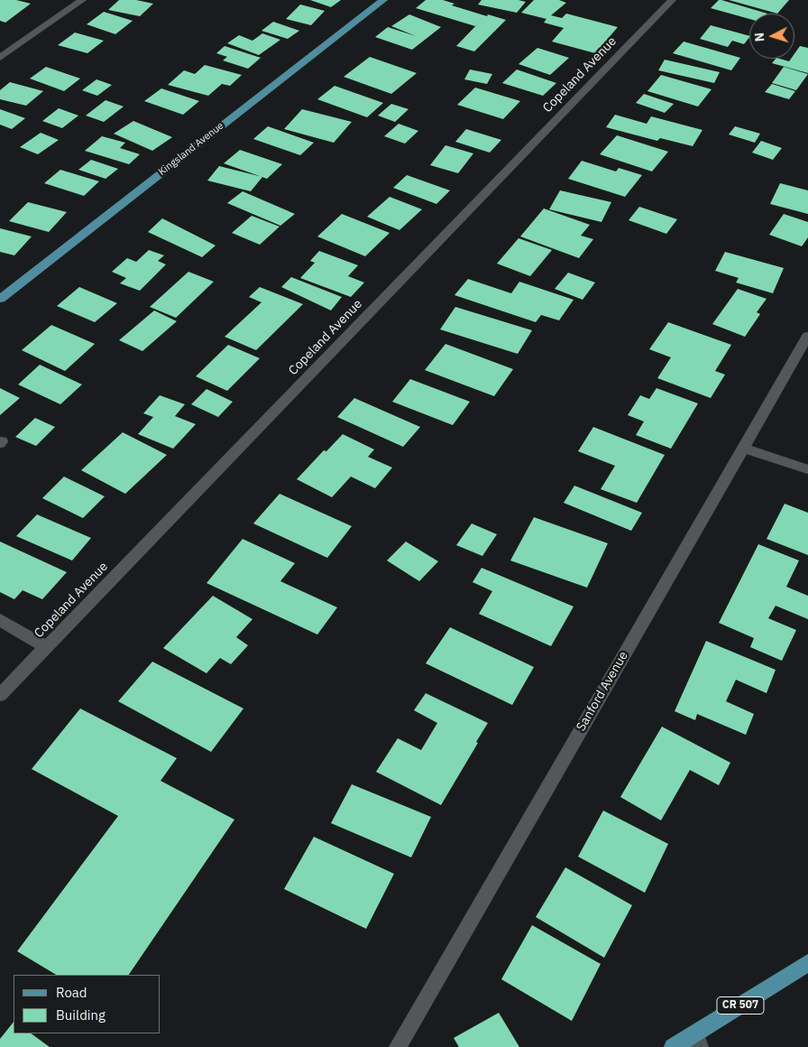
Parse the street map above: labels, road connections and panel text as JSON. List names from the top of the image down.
{
  "streets": {
    "main road": ["Kingsland Avenue", "CR 507"],
    "street": ["Copeland Avenue", "Sanford Avenue"]
  },
  "legend": ["Road", "Building"],
  "north": "left"
}
